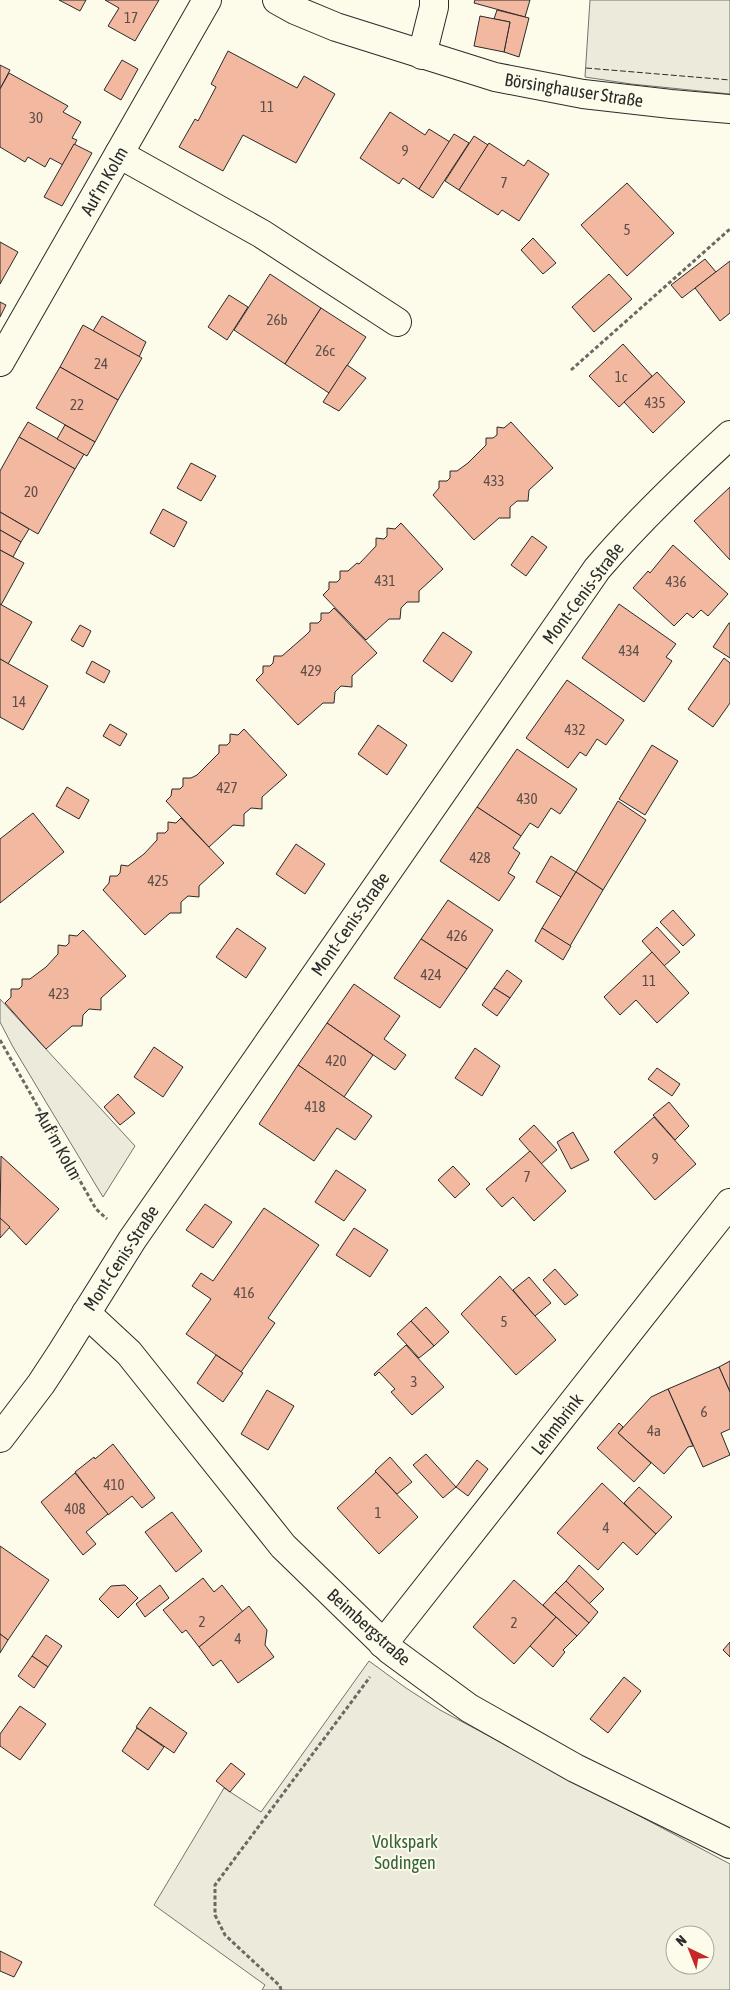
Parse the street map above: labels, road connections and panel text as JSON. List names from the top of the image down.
{
  "streets": {
    "street": [
      "Börsinghauser Straße",
      "Auf'm Kolm",
      "Mont-Cenis-Straße",
      "Lehmbrink",
      "Beimbergstraße"
    ]
  },
  "crossings": [
    ["Auf'm Kolm", "Mont-Cenis-Straße"],
    ["Mont-Cenis-Straße", "Beimbergstraße"],
    ["Lehmbrink", "Beimbergstraße"]
  ],
  "parks": ["Volkspark Sodingen"],
  "house_numbers": [
    "17",
    "11",
    "30",
    "9",
    "7",
    "5",
    "26b",
    "26c",
    "24",
    "1c",
    "435",
    "22",
    "433",
    "20",
    "431",
    "436",
    "434",
    "429",
    "14",
    "432",
    "427",
    "430",
    "428",
    "425",
    "426",
    "424",
    "11",
    "423",
    "420",
    "418",
    "9",
    "7",
    "416",
    "5",
    "3",
    "6",
    "4a",
    "410",
    "408",
    "1",
    "4",
    "2",
    "2",
    "4"
  ],
  "north": "top left"
}
